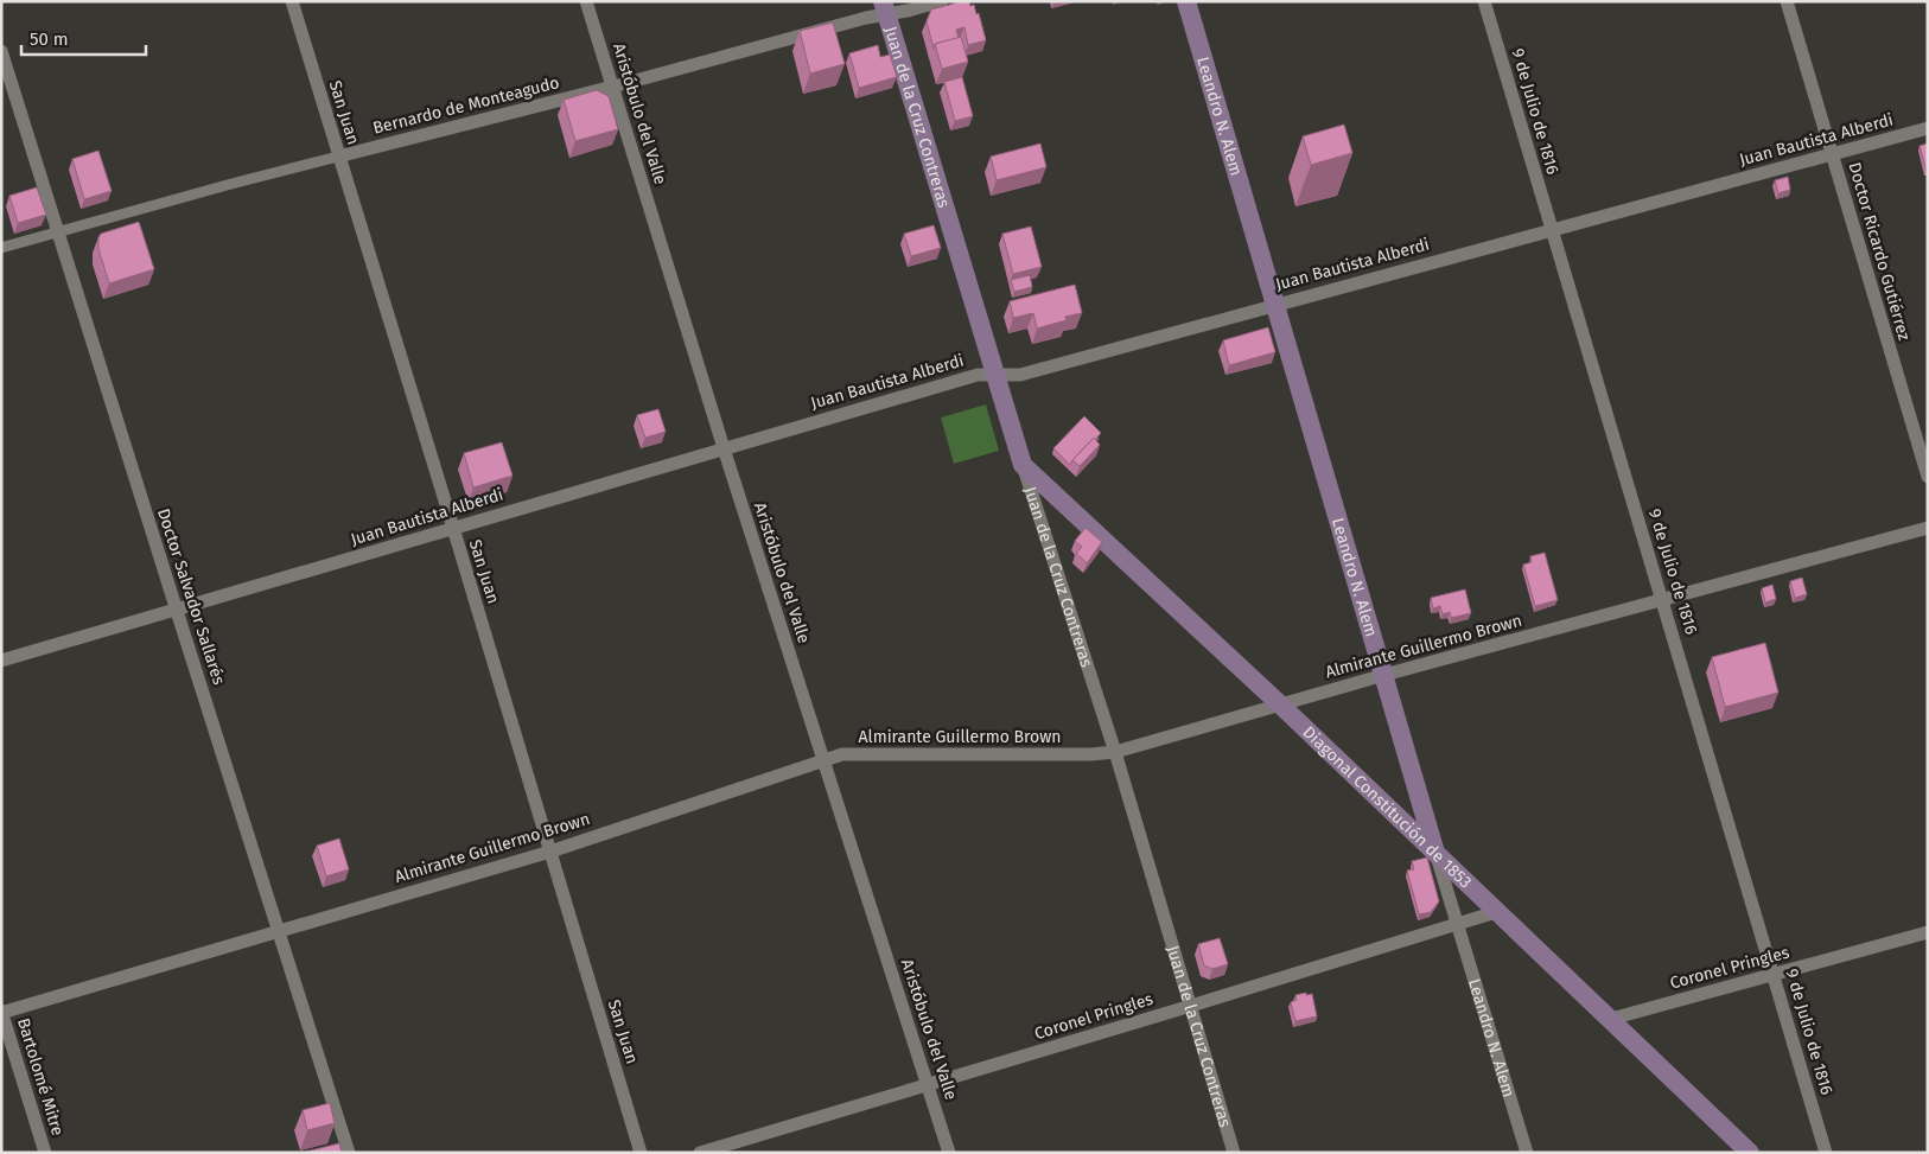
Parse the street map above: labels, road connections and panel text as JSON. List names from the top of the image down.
{
  "streets": {
    "main road": ["Leandro N. Alem", "Juan de la Cruz Contreras", "Diagonal Constitución de 1853"],
    "street": [
      "Bernardo de Monteagudo",
      "9 de Julio de 1816",
      "San Juan",
      "Aristóbulo del Valle",
      "Juan Bautista Alberdi",
      "Doctor Ricardo Gutiérrez",
      "Doctor Salvador Sallarés",
      "Almirante Guillermo Brown",
      "Coronel Pringles",
      "Bartolomé Mitre"
    ]
  },
  "crossings": [
    ["Bernardo de Monteagudo", "San Juan"],
    ["Bernardo de Monteagudo", "Aristóbulo del Valle"],
    ["Bernardo de Monteagudo", "Juan de la Cruz Contreras"],
    ["Bernardo de Monteagudo", "Doctor Salvador Sallarés"],
    ["9 de Julio de 1816", "Juan Bautista Alberdi"],
    ["9 de Julio de 1816", "Almirante Guillermo Brown"],
    ["9 de Julio de 1816", "Coronel Pringles"],
    ["San Juan", "Juan Bautista Alberdi"],
    ["San Juan", "Almirante Guillermo Brown"],
    ["Aristóbulo del Valle", "Juan Bautista Alberdi"],
    ["Aristóbulo del Valle", "Almirante Guillermo Brown"],
    ["Aristóbulo del Valle", "Coronel Pringles"],
    ["Leandro N. Alem", "Juan Bautista Alberdi"],
    ["Leandro N. Alem", "Almirante Guillermo Brown"],
    ["Leandro N. Alem", "Diagonal Constitución de 1853"],
    ["Leandro N. Alem", "Coronel Pringles"],
    ["Juan de la Cruz Contreras", "Juan Bautista Alberdi"],
    ["Juan de la Cruz Contreras", "Almirante Guillermo Brown"],
    ["Juan de la Cruz Contreras", "Diagonal Constitución de 1853"],
    ["Juan de la Cruz Contreras", "Coronel Pringles"],
    ["Juan Bautista Alberdi", "Doctor Ricardo Gutiérrez"],
    ["Juan Bautista Alberdi", "Doctor Salvador Sallarés"],
    ["Doctor Salvador Sallarés", "Almirante Guillermo Brown"],
    ["Almirante Guillermo Brown", "Diagonal Constitución de 1853"],
    ["Almirante Guillermo Brown", "Bartolomé Mitre"],
    ["Diagonal Constitución de 1853", "Coronel Pringles"]
  ],
  "scale_bar": "50 m"
}
